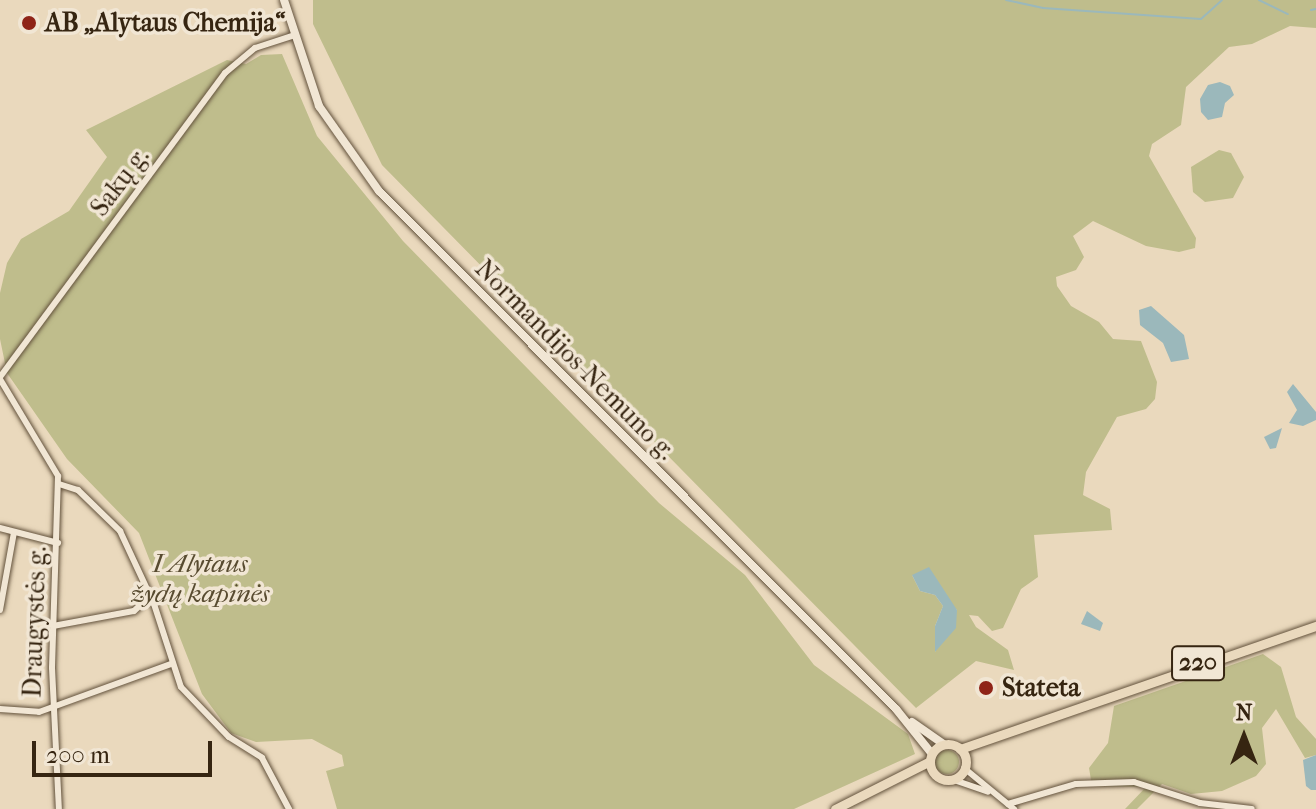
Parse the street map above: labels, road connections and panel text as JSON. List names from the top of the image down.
{
  "streets": {
    "main road": ["Normandijos-Nemuno g.", "220"],
    "street": ["Sakų g.", "Draugystės g."]
  },
  "crossings": [
    ["Sakų g.", "Normandijos-Nemuno g."],
    ["Normandijos-Nemuno g.", "220"]
  ],
  "parks": ["I Alytaus žydų kapinės"],
  "places": ["AB „Alytaus Chemija“", "Stateta"],
  "scale_bar": "200 m",
  "north": "top"
}
